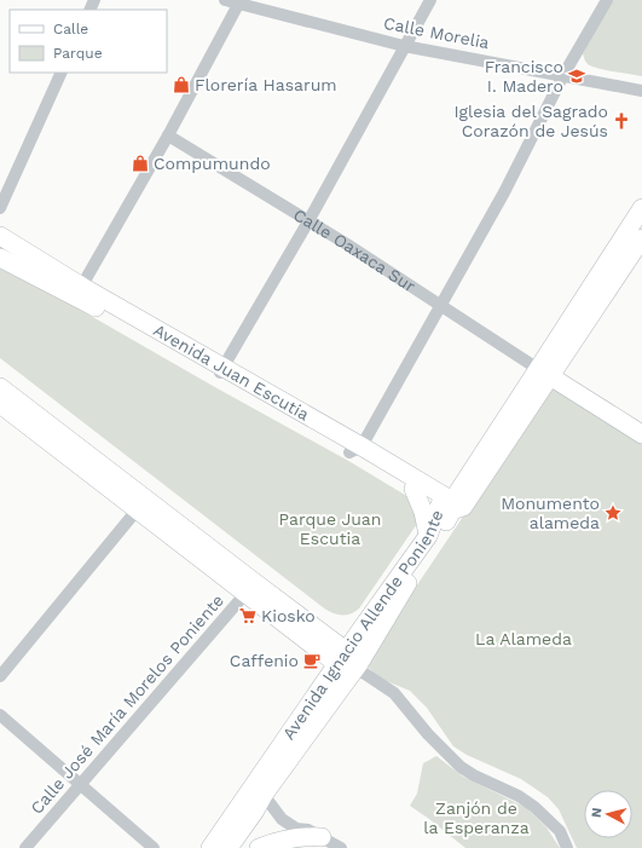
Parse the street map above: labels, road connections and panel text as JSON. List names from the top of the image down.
{
  "streets": {
    "main road": ["Calle Oaxaca Sur", "Avenida Juan Escutia", "Avenida Ignacio Allende Poniente"],
    "street": ["Calle Morelia", "Calle José María Morelos Poniente"]
  },
  "crossings": [
    ["Calle Oaxaca Sur", "Avenida Ignacio Allende Poniente"],
    ["Avenida Juan Escutia", "Avenida Ignacio Allende Poniente"]
  ],
  "parks": ["Parque Juan Escutia", "La Alameda", "Zanjón de la Esperanza"],
  "places": {
    "school or university": ["Francisco I. Madero"],
    "shop": ["Florería Hasarum", "Compumundo"],
    "church": ["Iglesia del Sagrado Corazón de Jesús"],
    "place": ["Monumento alameda"],
    "supermarket": ["Kiosko"],
    "cafe": ["Caffenio"]
  },
  "legend": ["Calle", "Parque"],
  "north": "left"
}
